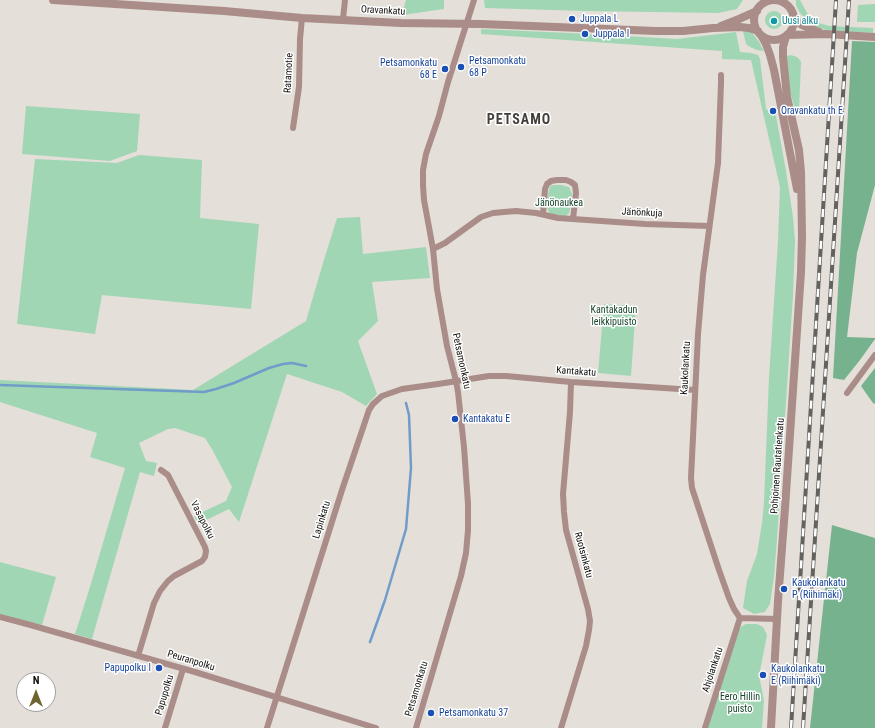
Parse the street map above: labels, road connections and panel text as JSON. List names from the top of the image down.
{
  "streets": {
    "street": [
      "Oravankatu",
      "Ratamotie",
      "Jänönkuja",
      "Petsamonkatu",
      "Kaukolankatu",
      "Kantakatu",
      "Pohjoinen Rautatienkatu",
      "Vasapolku",
      "Lapinkatu",
      "Ruotsinkatu",
      "Peuranpolku",
      "Ahjolankatu",
      "Papupolku"
    ]
  },
  "crossings": [
    ["Oravankatu", "Ratamotie"],
    ["Oravankatu", "Petsamonkatu"],
    ["Oravankatu", "Pohjoinen Rautatienkatu"],
    ["Jänönkuja", "Petsamonkatu"],
    ["Jänönkuja", "Kaukolankatu"],
    ["Petsamonkatu", "Kantakatu"],
    ["Petsamonkatu", "Lapinkatu"],
    ["Kaukolankatu", "Kantakatu"],
    ["Kaukolankatu", "Ahjolankatu"],
    ["Kantakatu", "Lapinkatu"],
    ["Kantakatu", "Ruotsinkatu"],
    ["Vasapolku", "Peuranpolku"],
    ["Lapinkatu", "Peuranpolku"],
    ["Peuranpolku", "Papupolku"]
  ],
  "districts": ["PETSAMO"],
  "parks": ["Jänönaukea", "Kantakadun leikkipuisto", "Eero Hillin puisto"],
  "places": [
    "Juppala L",
    "Uusi alku",
    "Juppala I",
    "Petsamonkatu 68 P",
    "Petsamonkatu 68 E",
    "Oravankatu th E",
    "Kantakatu E",
    "Kaukolankatu P (Riihimäki)",
    "Papupolku I",
    "Kaukolankatu E (Riihimäki)",
    "Petsamonkatu 37"
  ],
  "north": "top"
}
